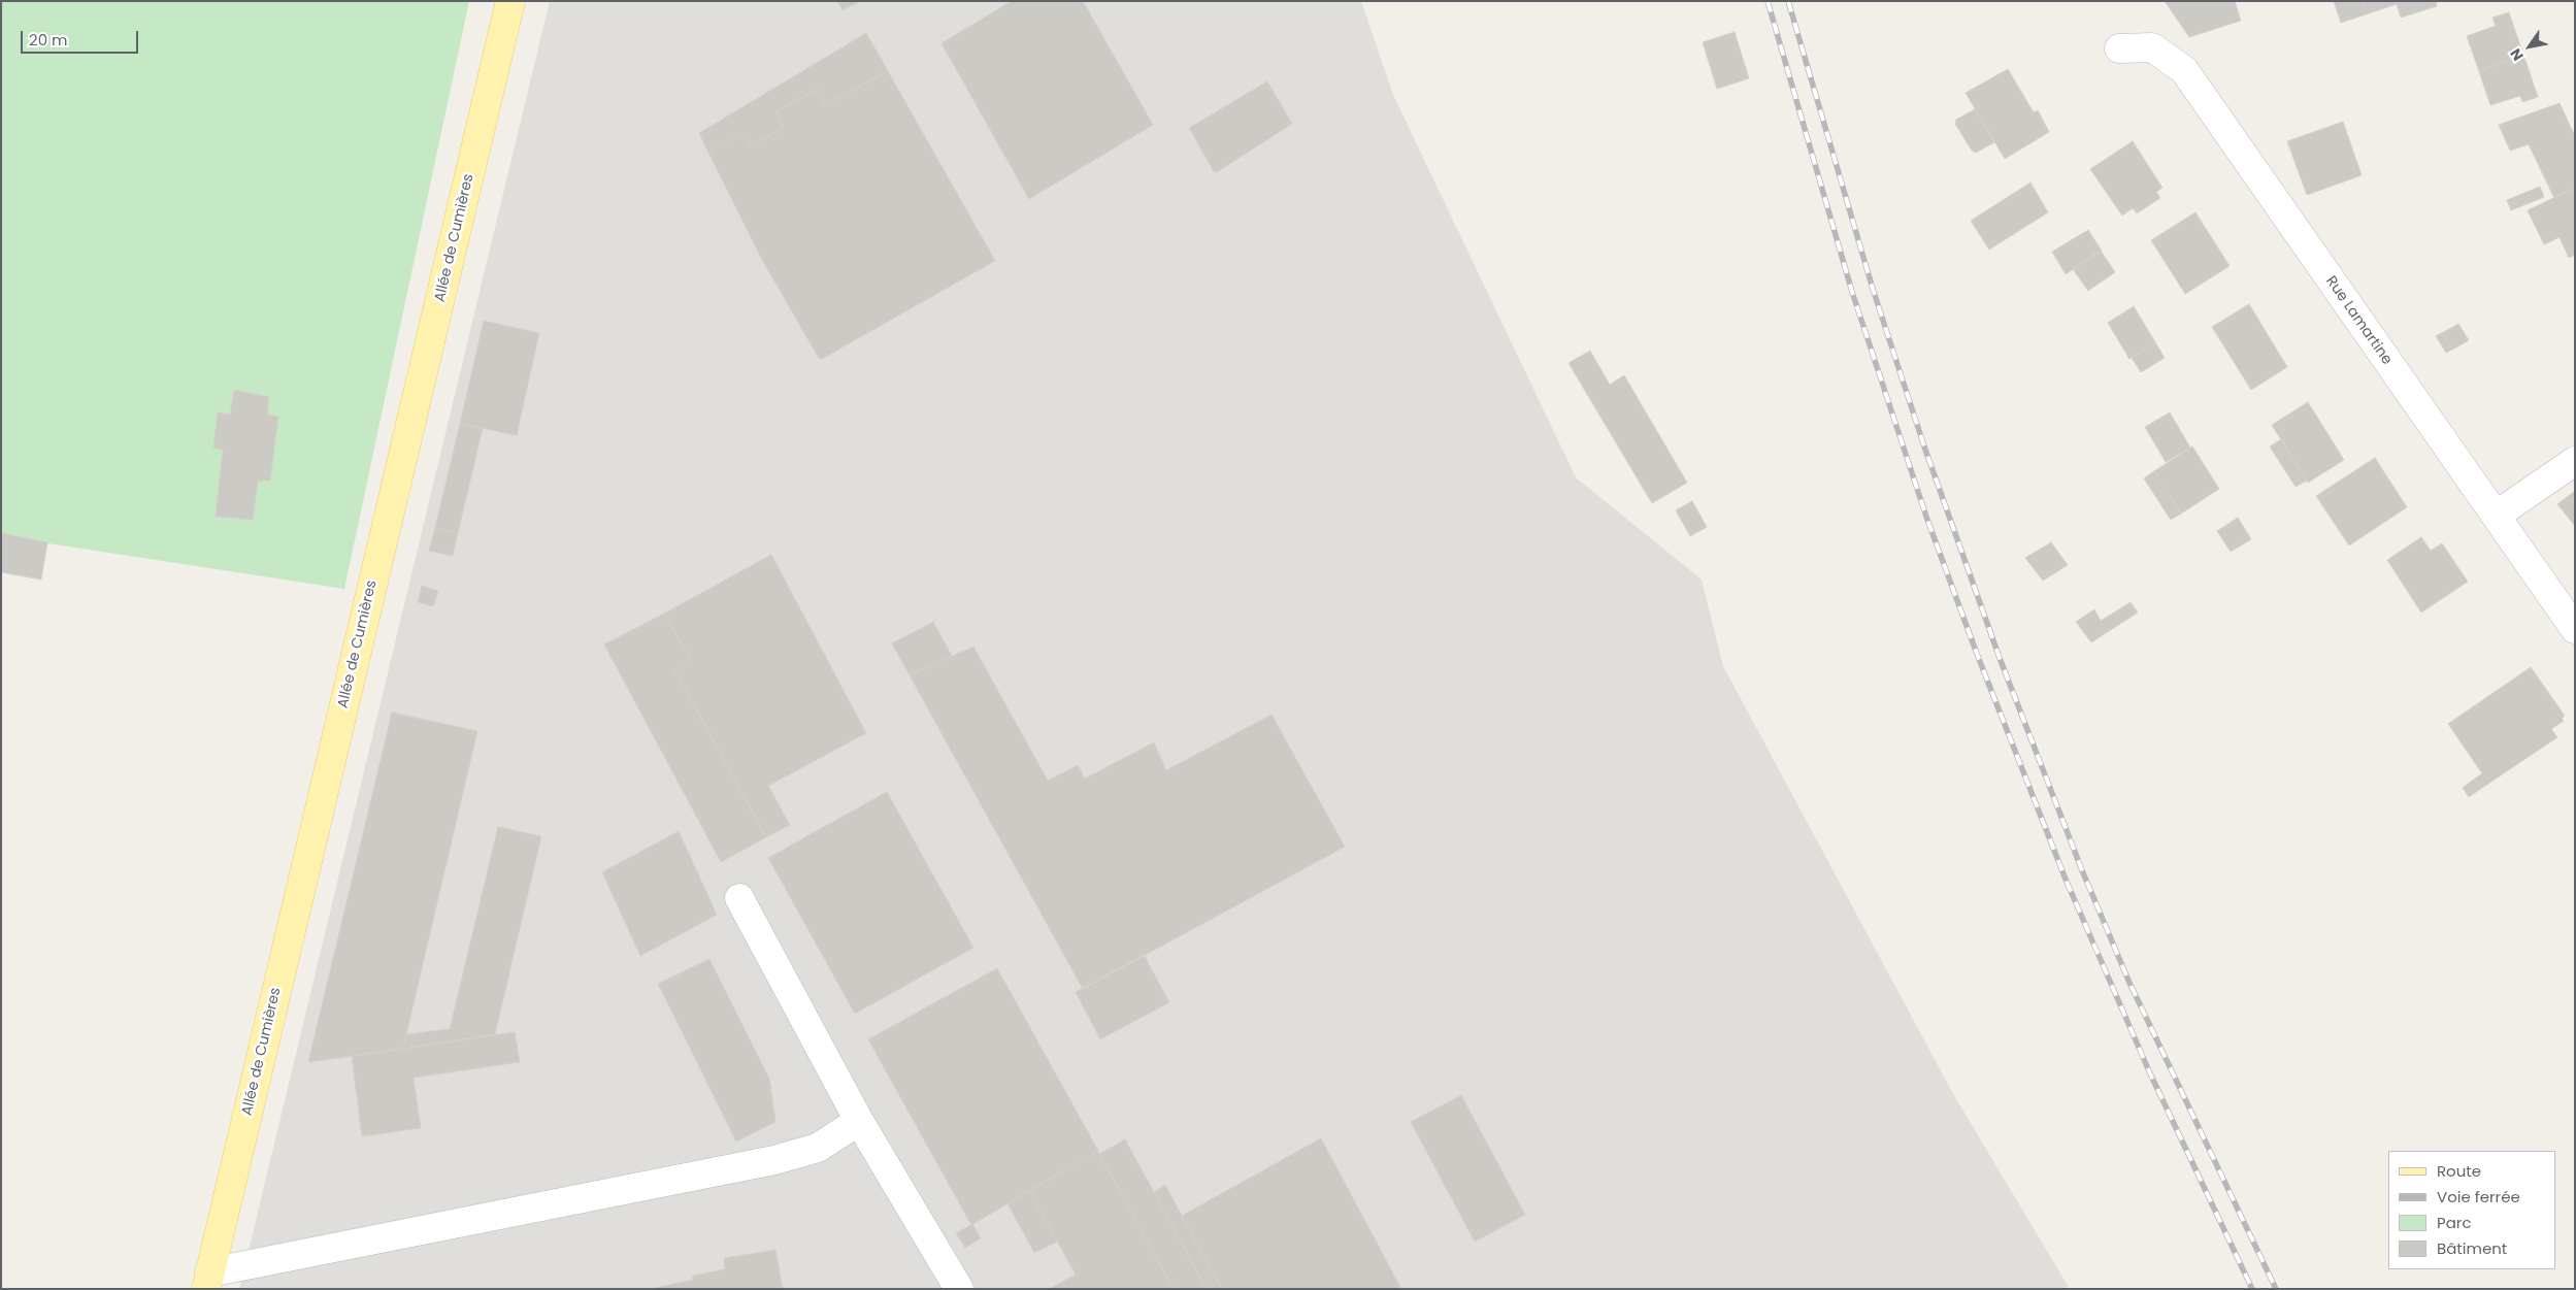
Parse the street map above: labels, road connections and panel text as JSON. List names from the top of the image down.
{
  "streets": {
    "main road": ["Allée de Cumières"],
    "street": ["Rue Lamartine"]
  },
  "legend": [
    "Route",
    "Voie ferrée",
    "Parc",
    "Bâtiment"
  ],
  "scale_bar": "20 m",
  "north": "bottom left"
}
